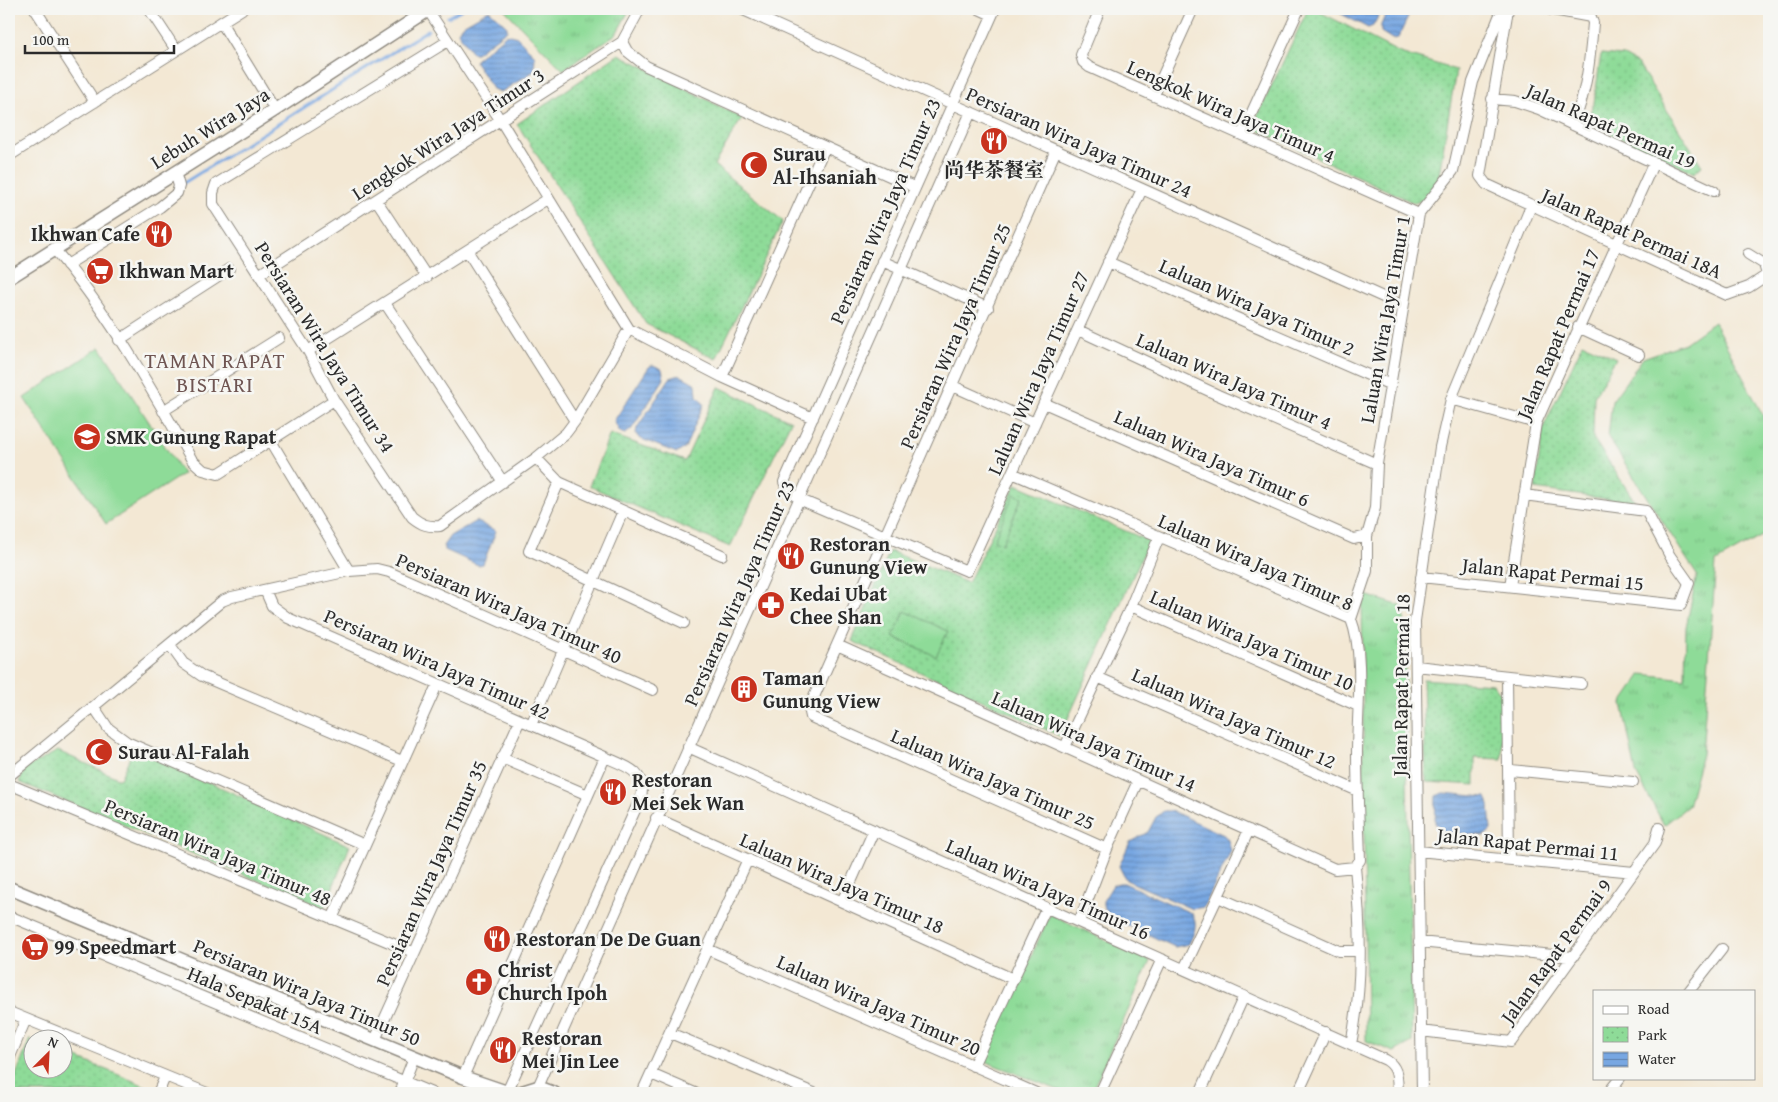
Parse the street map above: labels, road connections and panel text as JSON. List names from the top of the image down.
{
  "streets": {
    "street": [
      "Lengkok Wira Jaya Timur 4",
      "Jalan Rapat Permai 19",
      "Lebuh Wira Jaya",
      "Lengkok Wira Jaya Timur 3",
      "Persiaran Wira Jaya Timur 24",
      "Persiaran Wira Jaya Timur 23",
      "Jalan Rapat Permai 18A",
      "Laluan Wira Jaya Timur 2",
      "Laluan Wira Jaya Timur 1",
      "Jalan Rapat Permai 17",
      "Persiaran Wira Jaya Timur 25",
      "Persiaran Wira Jaya Timur 34",
      "Laluan Wira Jaya Timur 27",
      "Laluan Wira Jaya Timur 4",
      "Laluan Wira Jaya Timur 6",
      "Laluan Wira Jaya Timur 8",
      "Jalan Rapat Permai 15",
      "Persiaran Wira Jaya Timur 40",
      "Laluan Wira Jaya Timur 10",
      "Persiaran Wira Jaya Timur 42",
      "Jalan Rapat Permai 18",
      "Laluan Wira Jaya Timur 12",
      "Laluan Wira Jaya Timur 14",
      "Laluan Wira Jaya Timur 25",
      "Jalan Rapat Permai 11",
      "Persiaran Wira Jaya Timur 48",
      "Persiaran Wira Jaya Timur 35",
      "Laluan Wira Jaya Timur 18",
      "Laluan Wira Jaya Timur 16",
      "Jalan Rapat Permai 9",
      "Persiaran Wira Jaya Timur 50",
      "Hala Sepakat 15A",
      "Laluan Wira Jaya Timur 20"
    ]
  },
  "crossings": [
    ["Lengkok Wira Jaya Timur 4", "Laluan Wira Jaya Timur 1"],
    ["Jalan Rapat Permai 19", "Jalan Rapat Permai 18A"],
    ["Jalan Rapat Permai 19", "Jalan Rapat Permai 17"],
    ["Lengkok Wira Jaya Timur 3", "Persiaran Wira Jaya Timur 34"],
    ["Persiaran Wira Jaya Timur 24", "Persiaran Wira Jaya Timur 23"],
    ["Persiaran Wira Jaya Timur 24", "Laluan Wira Jaya Timur 1"],
    ["Persiaran Wira Jaya Timur 24", "Persiaran Wira Jaya Timur 25"],
    ["Persiaran Wira Jaya Timur 24", "Laluan Wira Jaya Timur 27"],
    ["Persiaran Wira Jaya Timur 23", "Laluan Wira Jaya Timur 18"],
    ["Persiaran Wira Jaya Timur 23", "Laluan Wira Jaya Timur 16"],
    ["Persiaran Wira Jaya Timur 23", "Persiaran Wira Jaya Timur 50"],
    ["Jalan Rapat Permai 18A", "Jalan Rapat Permai 17"],
    ["Jalan Rapat Permai 18A", "Jalan Rapat Permai 18"],
    ["Laluan Wira Jaya Timur 2", "Laluan Wira Jaya Timur 1"],
    ["Laluan Wira Jaya Timur 2", "Laluan Wira Jaya Timur 27"],
    ["Laluan Wira Jaya Timur 1", "Laluan Wira Jaya Timur 4"],
    ["Laluan Wira Jaya Timur 1", "Laluan Wira Jaya Timur 6"],
    ["Laluan Wira Jaya Timur 1", "Laluan Wira Jaya Timur 8"],
    ["Jalan Rapat Permai 17", "Jalan Rapat Permai 15"],
    ["Persiaran Wira Jaya Timur 25", "Laluan Wira Jaya Timur 27"],
    ["Persiaran Wira Jaya Timur 25", "Laluan Wira Jaya Timur 14"],
    ["Persiaran Wira Jaya Timur 25", "Laluan Wira Jaya Timur 25"],
    ["Laluan Wira Jaya Timur 27", "Laluan Wira Jaya Timur 4"],
    ["Laluan Wira Jaya Timur 27", "Laluan Wira Jaya Timur 6"],
    ["Laluan Wira Jaya Timur 27", "Laluan Wira Jaya Timur 8"],
    ["Laluan Wira Jaya Timur 8", "Laluan Wira Jaya Timur 10"],
    ["Laluan Wira Jaya Timur 8", "Laluan Wira Jaya Timur 12"],
    ["Laluan Wira Jaya Timur 8", "Laluan Wira Jaya Timur 14"],
    ["Laluan Wira Jaya Timur 8", "Laluan Wira Jaya Timur 16"],
    ["Jalan Rapat Permai 15", "Jalan Rapat Permai 18"],
    ["Persiaran Wira Jaya Timur 40", "Persiaran Wira Jaya Timur 42"],
    ["Persiaran Wira Jaya Timur 42", "Persiaran Wira Jaya Timur 35"],
    ["Persiaran Wira Jaya Timur 42", "Persiaran Wira Jaya Timur 50"],
    ["Jalan Rapat Permai 18", "Jalan Rapat Permai 11"],
    ["Jalan Rapat Permai 18", "Jalan Rapat Permai 9"],
    ["Jalan Rapat Permai 11", "Jalan Rapat Permai 9"],
    ["Persiaran Wira Jaya Timur 48", "Persiaran Wira Jaya Timur 35"],
    ["Persiaran Wira Jaya Timur 35", "Persiaran Wira Jaya Timur 50"]
  ],
  "districts": ["TAMAN RAPAT BISTARI"],
  "places": {
    "restaurant": [
      "尚华茶餐室",
      "Ikhwan Cafe",
      "Restoran Gunung View",
      "Restoran Mei Sek Wan",
      "Restoran De De Guan",
      "Restoran Mei Jin Lee"
    ],
    "mosque": ["Surau Al-Ihsaniah", "Surau Al-Falah"],
    "supermarket": ["Ikhwan Mart", "99 Speedmart"],
    "school or university": ["SMK Gunung Rapat"],
    "pharmacy": ["Kedai Ubat Chee Shan"],
    "building": ["Taman Gunung View"],
    "church": ["Christ Church Ipoh"]
  },
  "legend": ["Road", "Park", "Water"],
  "scale_bar": "100 m",
  "north": "top right"
}
